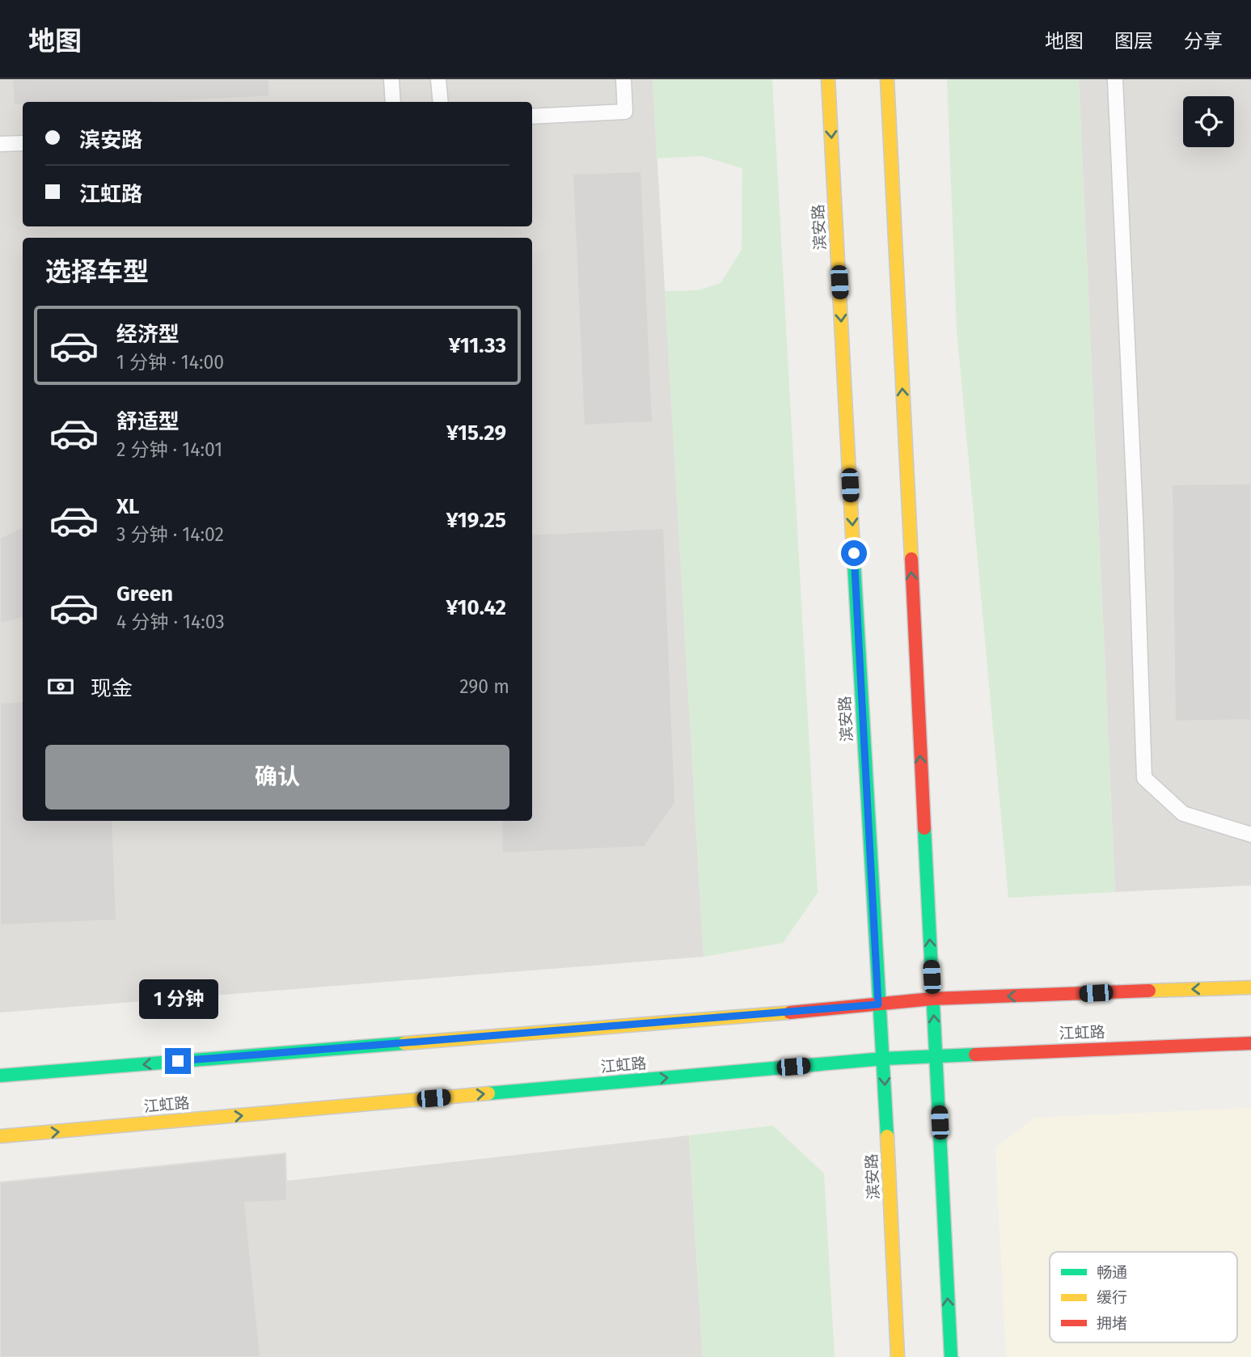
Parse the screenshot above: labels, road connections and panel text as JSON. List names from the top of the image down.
{
  "streets": {
    "main road": ["滨安路", "江虹路"]
  },
  "crossings": [
    ["滨安路", "江虹路"]
  ],
  "legend": ["畅通", "缓行", "拥堵"],
  "page": {
    "header": "地图",
    "nav": ["地图", "图层", "分享"],
    "banner": ["滨安路", "江虹路"],
    "heading": "选择车型",
    "list": [
      {
        "name": "经济型",
        "note": "1 分钟 · 14:00",
        "value": "¥11.33"
      },
      {
        "name": "舒适型",
        "note": "2 分钟 · 14:01",
        "value": "¥15.29"
      },
      {
        "name": "XL",
        "note": "3 分钟 · 14:02",
        "value": "¥19.25"
      },
      {
        "name": "Green",
        "note": "4 分钟 · 14:03",
        "value": "¥10.42"
      }
    ],
    "pay": ["现金", "290 m"],
    "buttons": "确认",
    "bubble": "1 分钟"
  }
}
